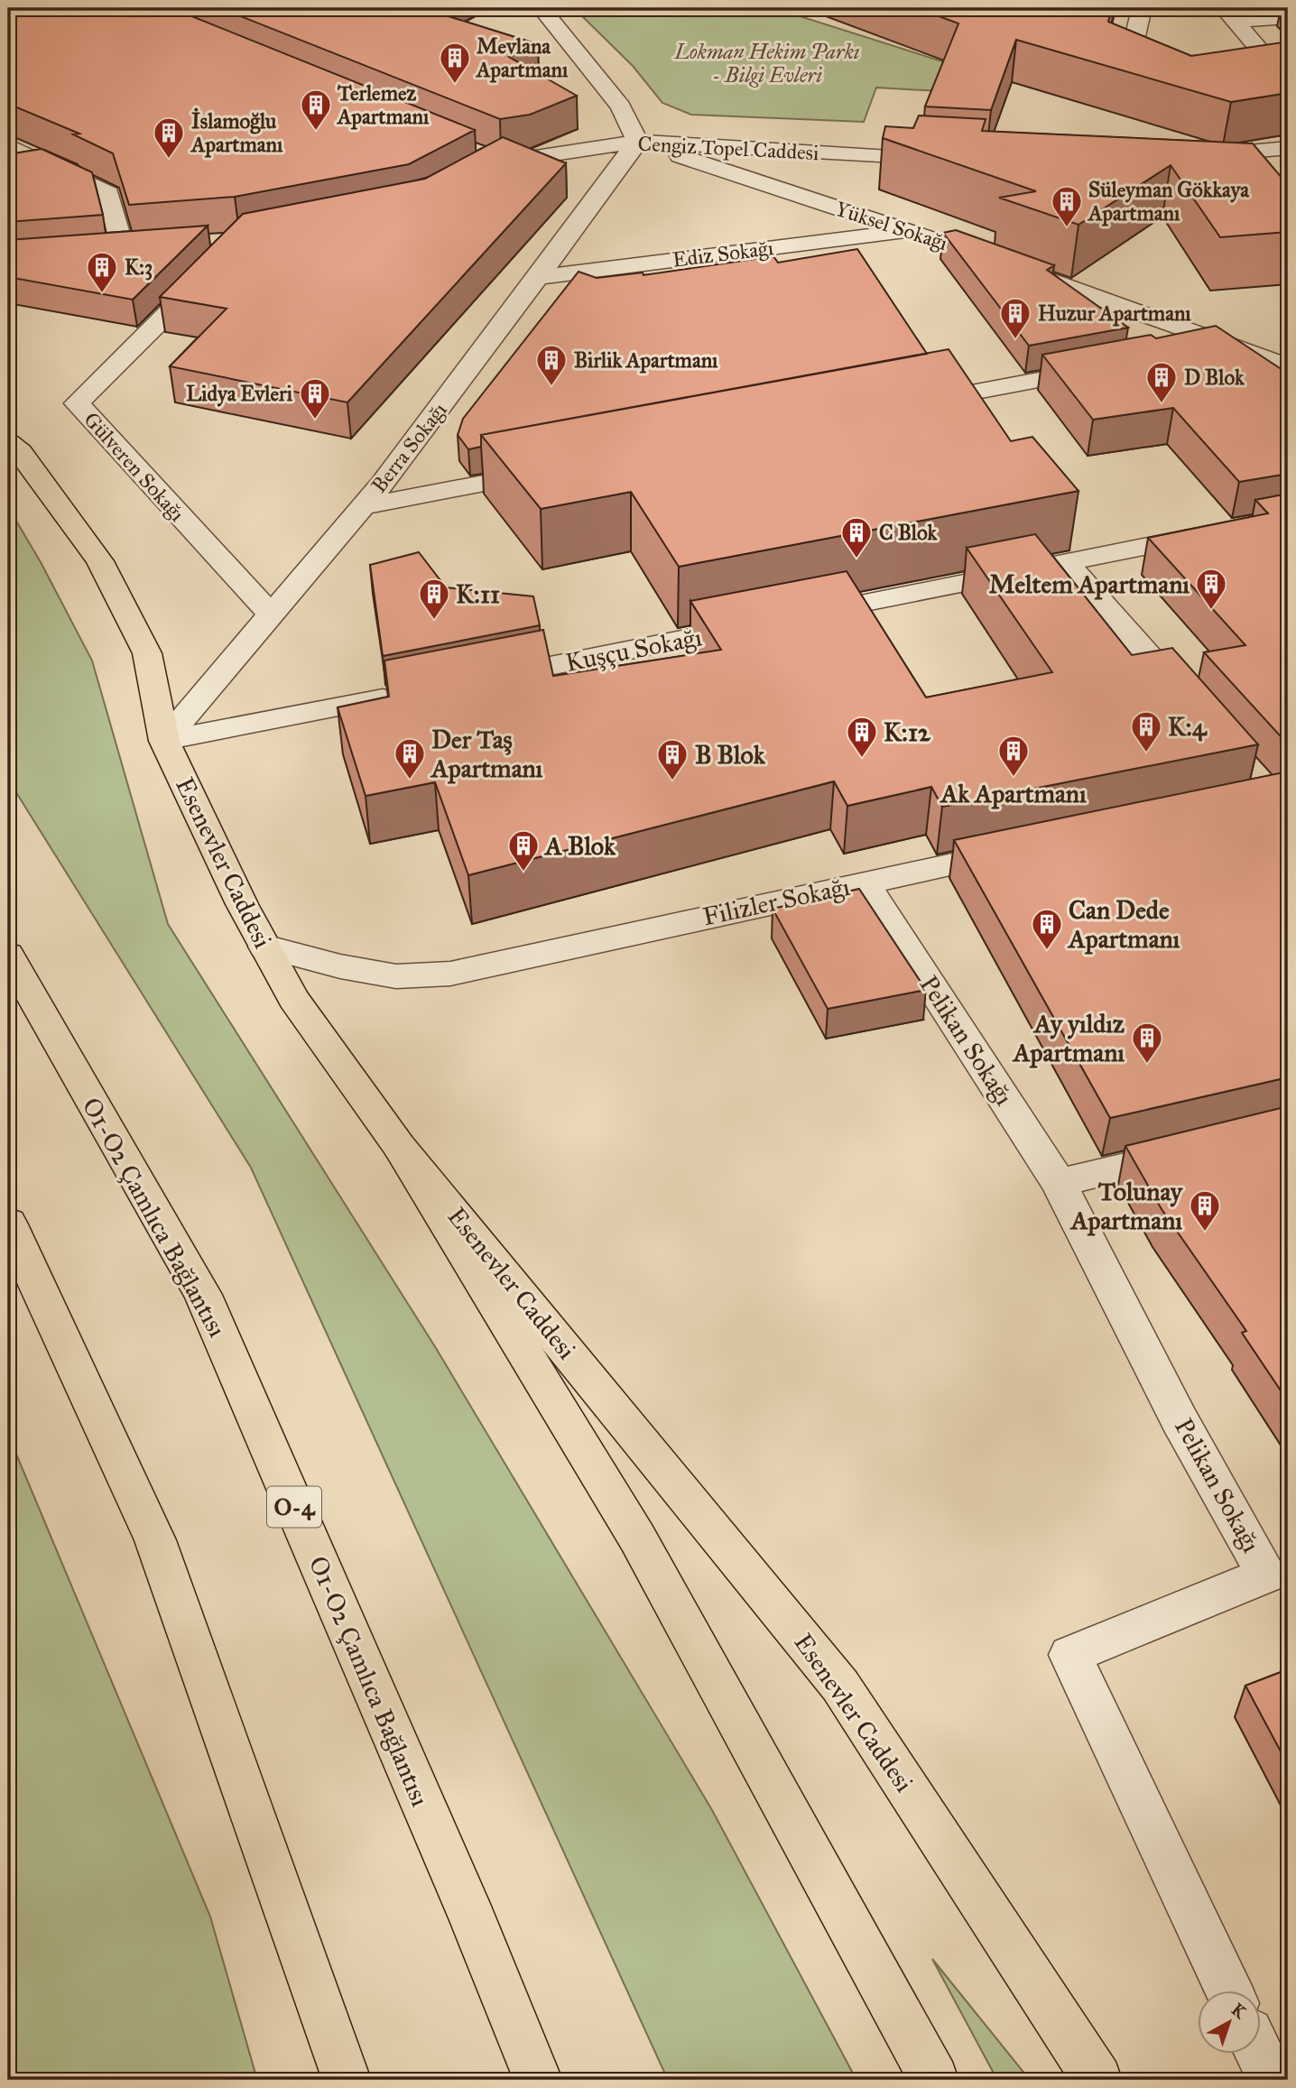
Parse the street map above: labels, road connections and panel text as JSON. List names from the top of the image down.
{
  "streets": {
    "main road": ["Esenevler Caddesi", "O1-O2 Çamlıca Bağlantısı", "O-4"],
    "street": [
      "Cengiz Topel Caddesi",
      "Yüksel Sokağı",
      "Ediz Sokağı",
      "Berra Sokağı",
      "Gülveren Sokağı",
      "Kuşçu Sokağı",
      "Filizler Sokağı",
      "Pelikan Sokağı"
    ]
  },
  "crossings": [
    ["Cengiz Topel Caddesi", "Yüksel Sokağı"],
    ["Cengiz Topel Caddesi", "Berra Sokağı"],
    ["Yüksel Sokağı", "Ediz Sokağı"],
    ["Yüksel Sokağı", "Berra Sokağı"],
    ["Ediz Sokağı", "Berra Sokağı"],
    ["Berra Sokağı", "Gülveren Sokağı"],
    ["Berra Sokağı", "Esenevler Caddesi"],
    ["Esenevler Caddesi", "Filizler Sokağı"],
    ["Filizler Sokağı", "Pelikan Sokağı"]
  ],
  "parks": ["Lokman Hekim Parkı - Bilgi Evleri"],
  "places": {
    "building": [
      "Mevlana Apartmanı",
      "Terlemez Apartmanı",
      "İslamoğlu Apartmanı",
      "Süleyman Gökkaya Apartmanı",
      "K:3",
      "Huzur Apartmanı",
      "Birlik Apartmanı",
      "D Blok",
      "Lidya Evleri",
      "C Blok",
      "Meltem Apartmanı",
      "K:11",
      "K:4",
      "K:12",
      "Ak Apartmanı",
      "Der Taş Apartmanı",
      "B Blok",
      "A Blok",
      "Can Dede Apartmanı",
      "Ay yıldız Apartmanı",
      "Tolunay Apartmanı"
    ]
  },
  "north": "top right"
}
